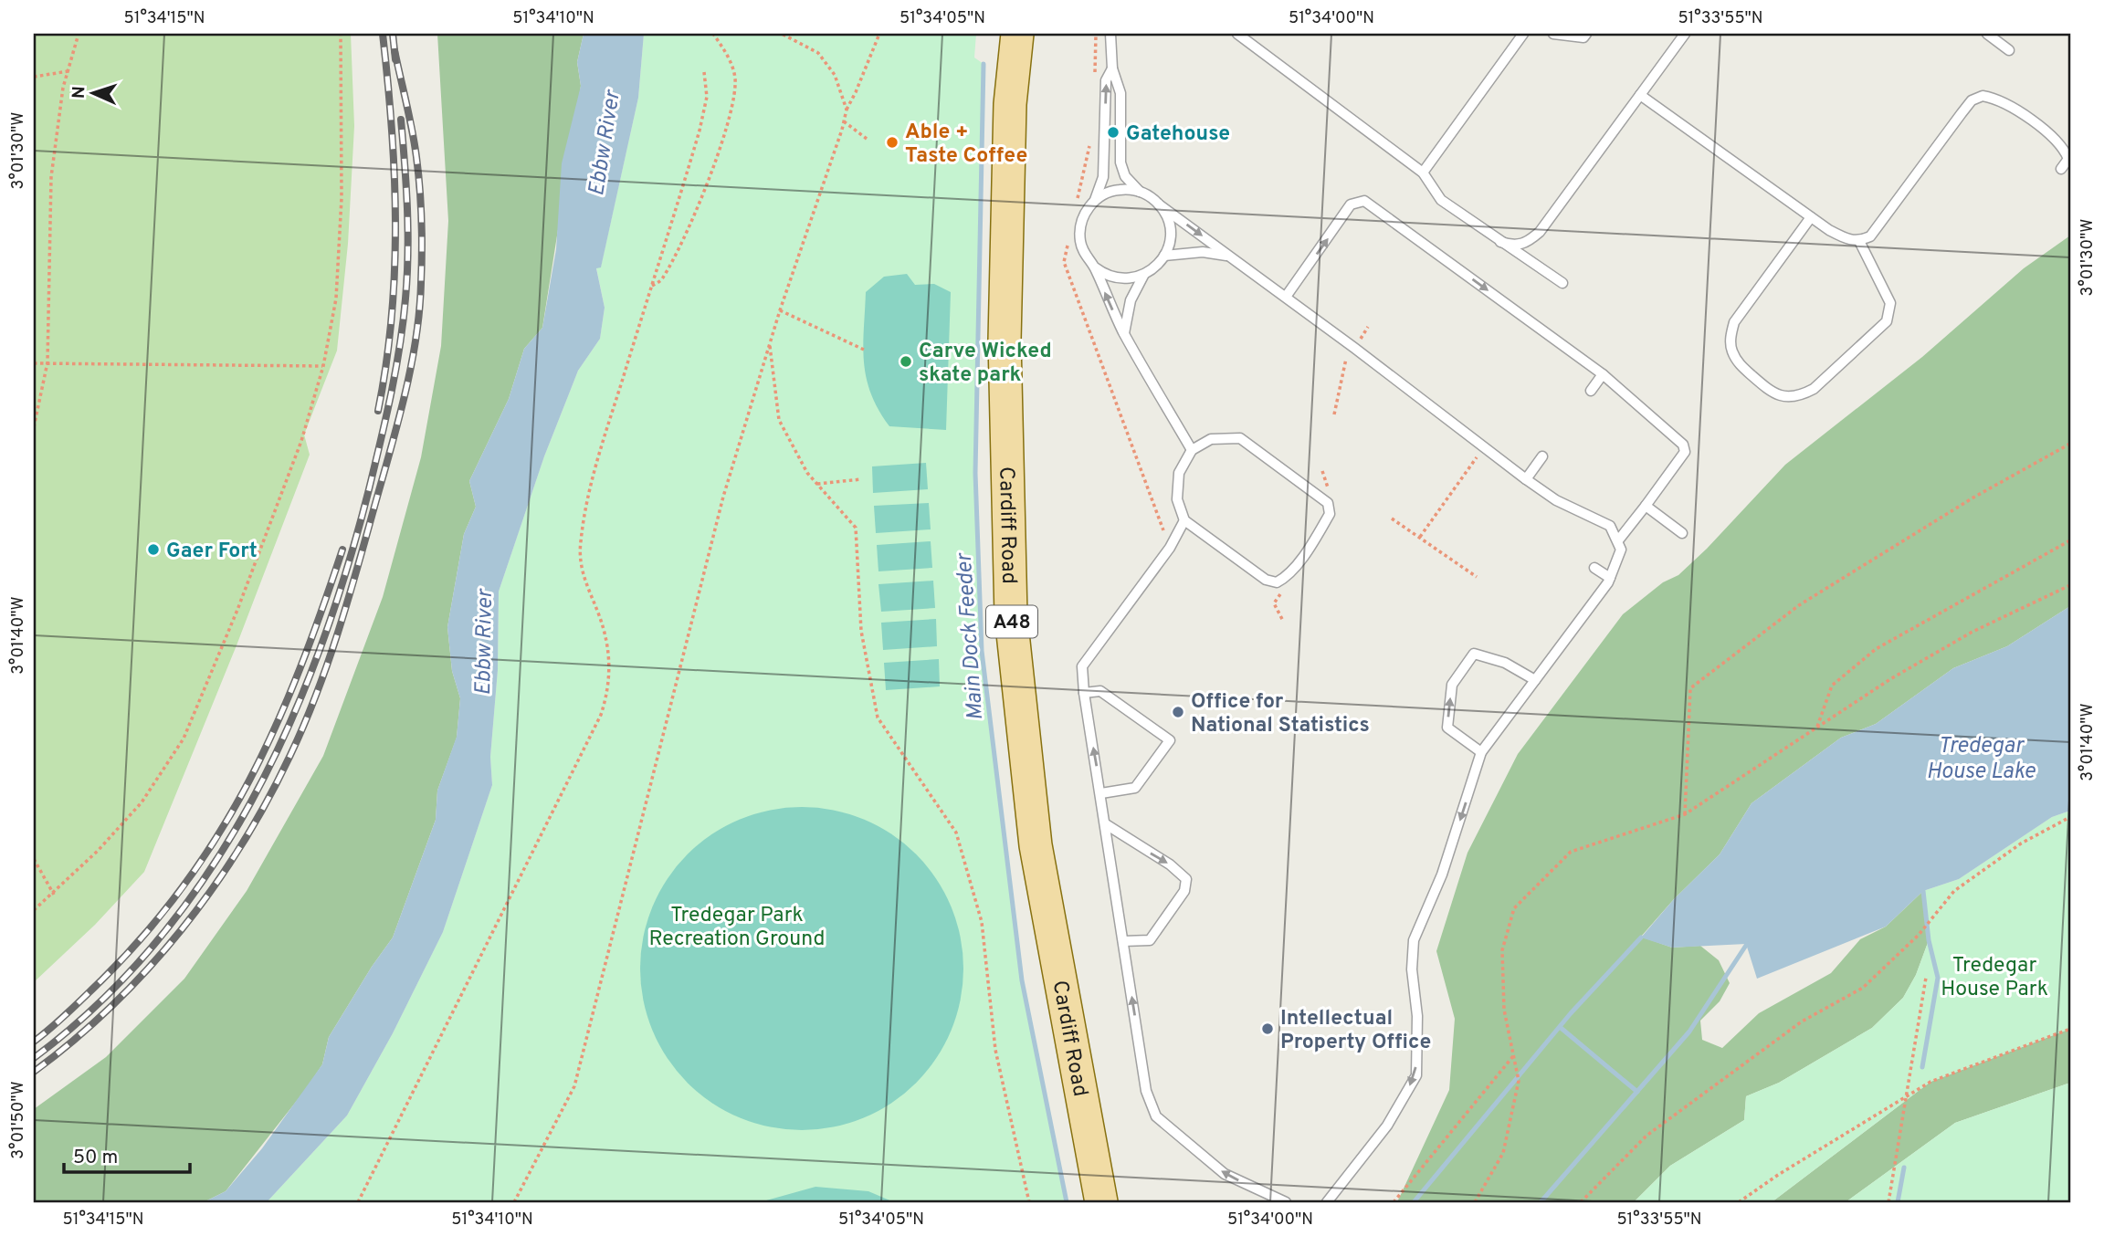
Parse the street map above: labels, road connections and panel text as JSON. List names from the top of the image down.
{
  "streets": {
    "main road": ["Cardiff Road", "A48"]
  },
  "water": ["Ebbw River", "Main Dock Feeder", "Tredegar House Lake"],
  "parks": ["Tredegar Park Recreation Ground", "Tredegar House Park"],
  "places": [
    "Gatehouse",
    "Able + Taste Coffee",
    "Carve Wicked skate park",
    "Gaer Fort",
    "Office for National Statistics",
    "Intellectual Property Office"
  ],
  "scale_bar": "50 m",
  "north": "left",
  "coordinates": [
    "51°34'15\"N",
    "51°34'10\"N",
    "51°34'05\"N",
    "51°34'00\"N",
    "51°33'55\"N",
    "3°01'30\"W",
    "3°01'40\"W",
    "3°01'50\"W"
  ]
}
